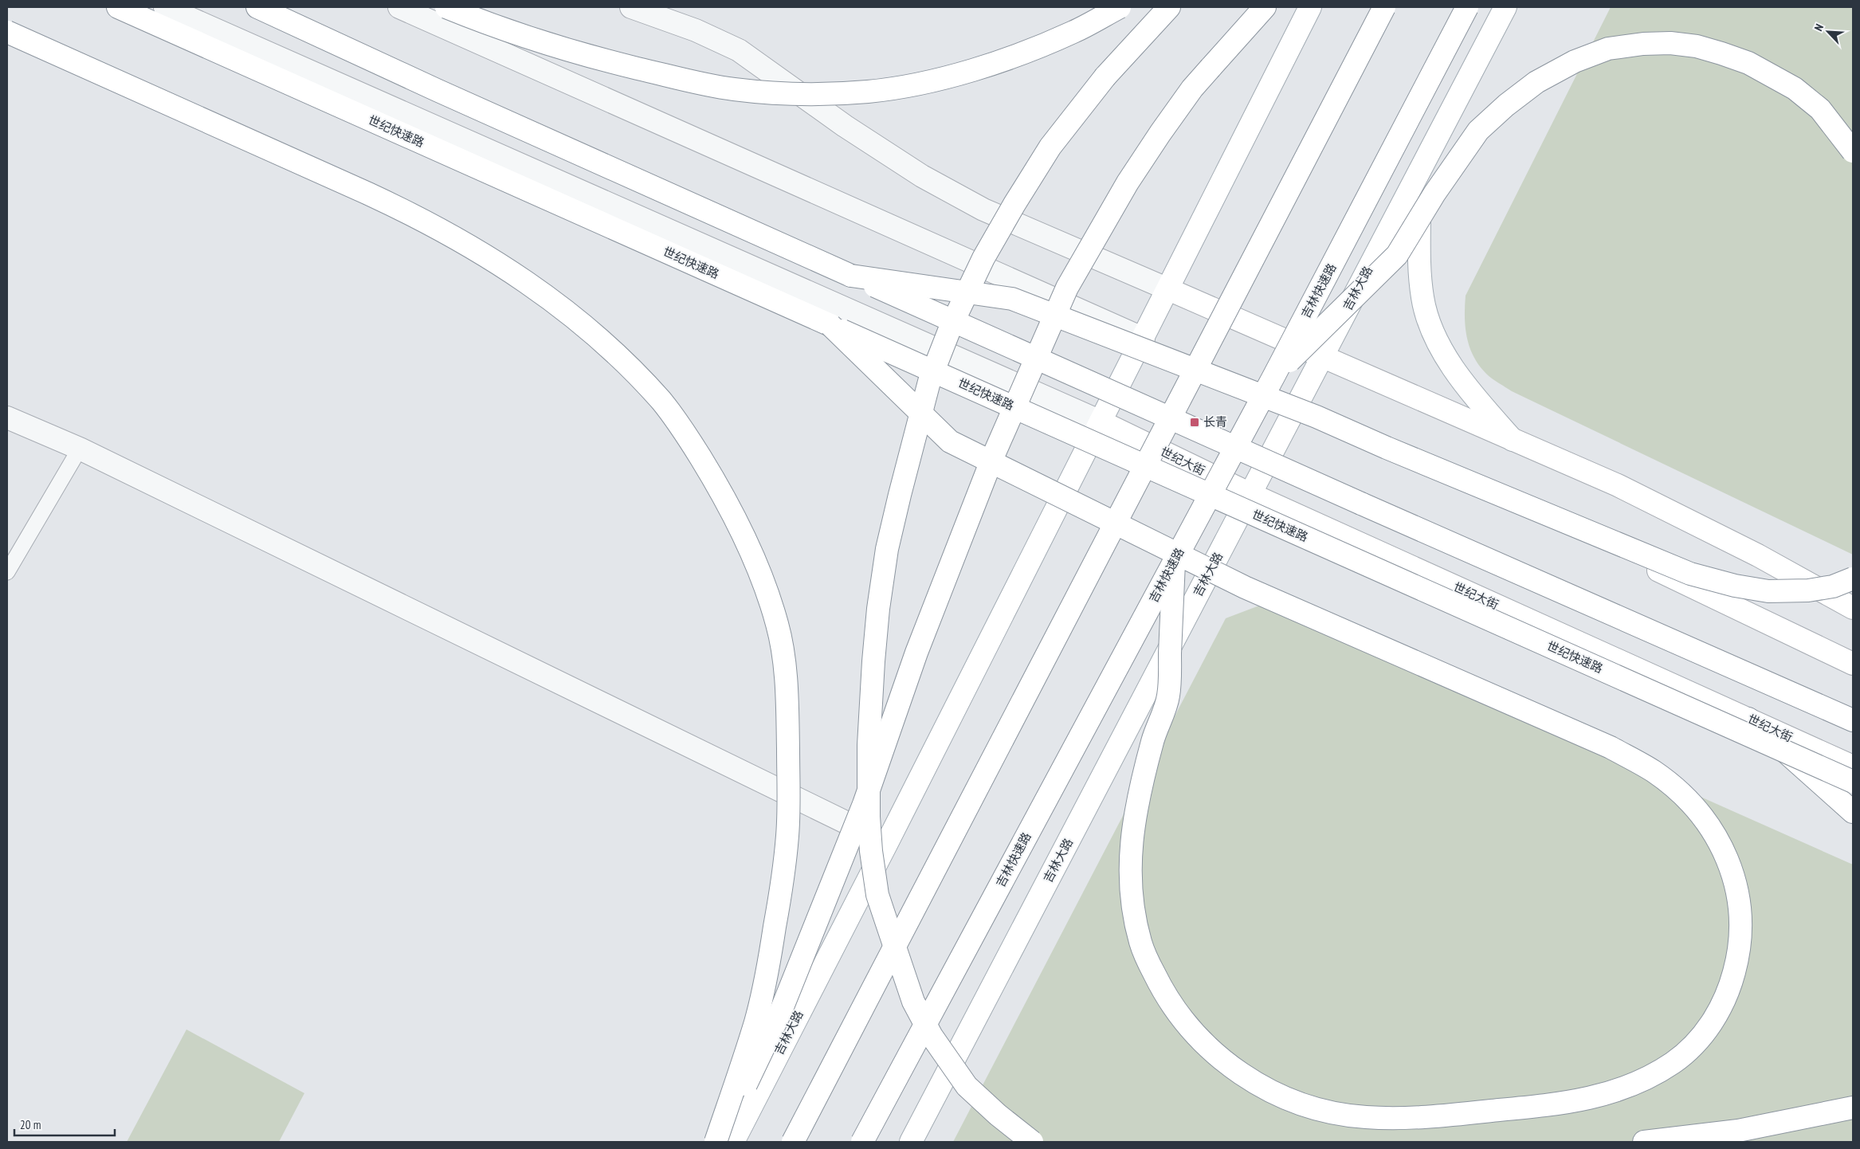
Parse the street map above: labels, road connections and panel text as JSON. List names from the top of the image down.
{
  "streets": {
    "main road": [
      "世纪快速路",
      "吉林大路",
      "吉林快速路",
      "世纪大街"
    ]
  },
  "crossings": [
    ["吉林大路", "世纪大街"]
  ],
  "places": {
    "transit": ["长青"]
  },
  "scale_bar": "20 m",
  "north": "top left"
}
